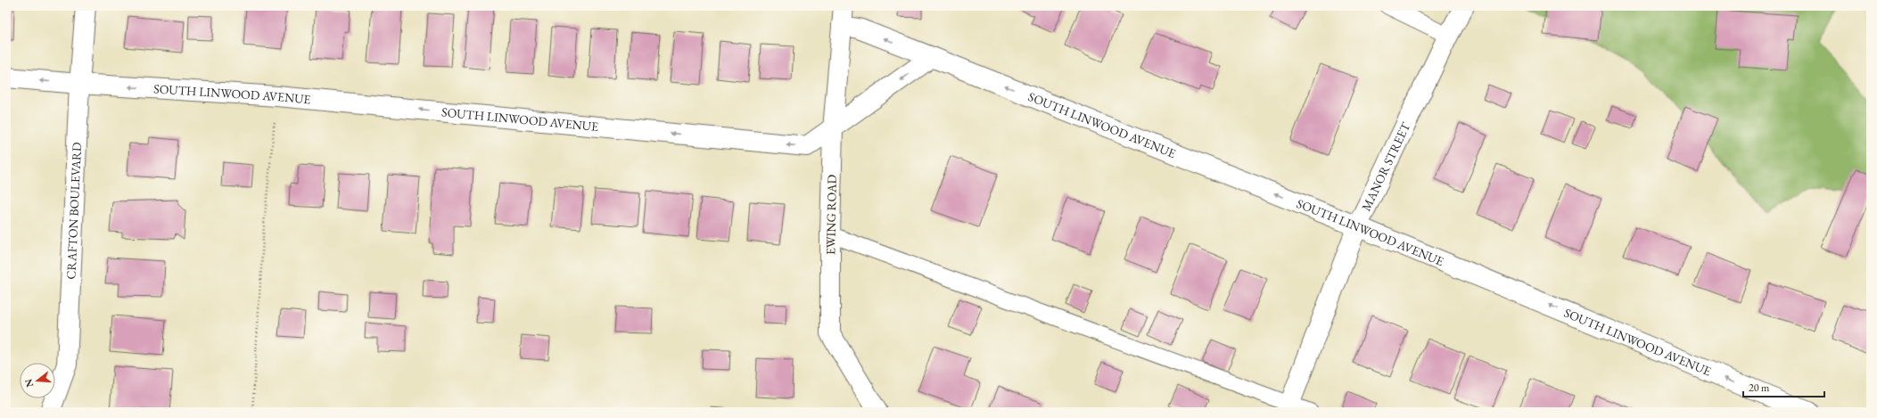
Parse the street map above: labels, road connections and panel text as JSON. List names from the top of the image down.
{
  "streets": {
    "street": [
      "SOUTH LINWOOD AVENUE",
      "MANOR STREET",
      "CRAFTON BOULEVARD",
      "EWING ROAD"
    ]
  },
  "crossings": [
    ["SOUTH LINWOOD AVENUE", "MANOR STREET"],
    ["SOUTH LINWOOD AVENUE", "CRAFTON BOULEVARD"],
    ["SOUTH LINWOOD AVENUE", "EWING ROAD"]
  ],
  "one_way": ["SOUTH LINWOOD AVENUE"],
  "scale_bar": "20 m",
  "north": "left"
}
